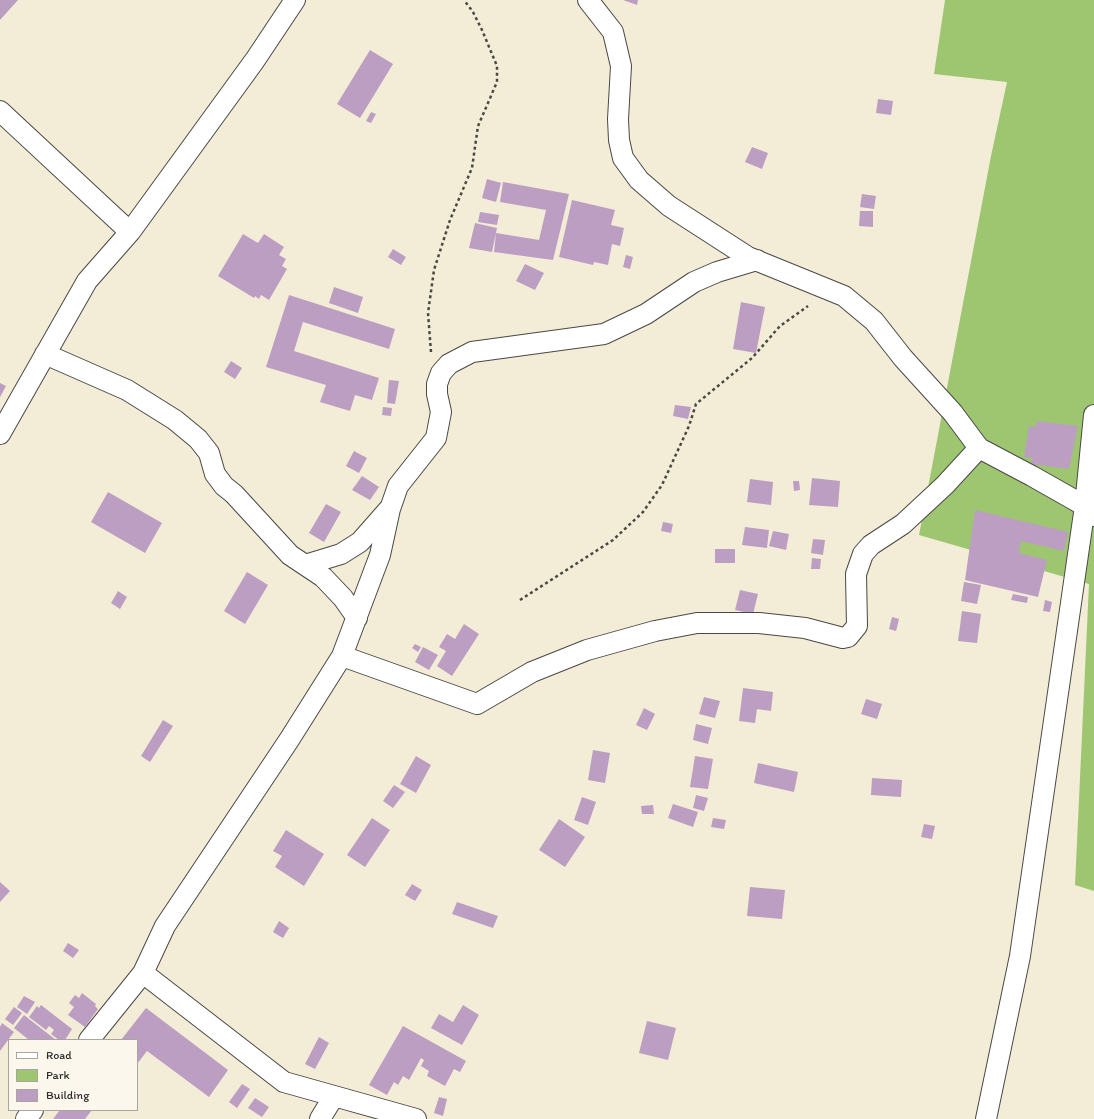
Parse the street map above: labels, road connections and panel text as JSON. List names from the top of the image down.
{
  "legend": ["Road", "Park", "Building"]
}
